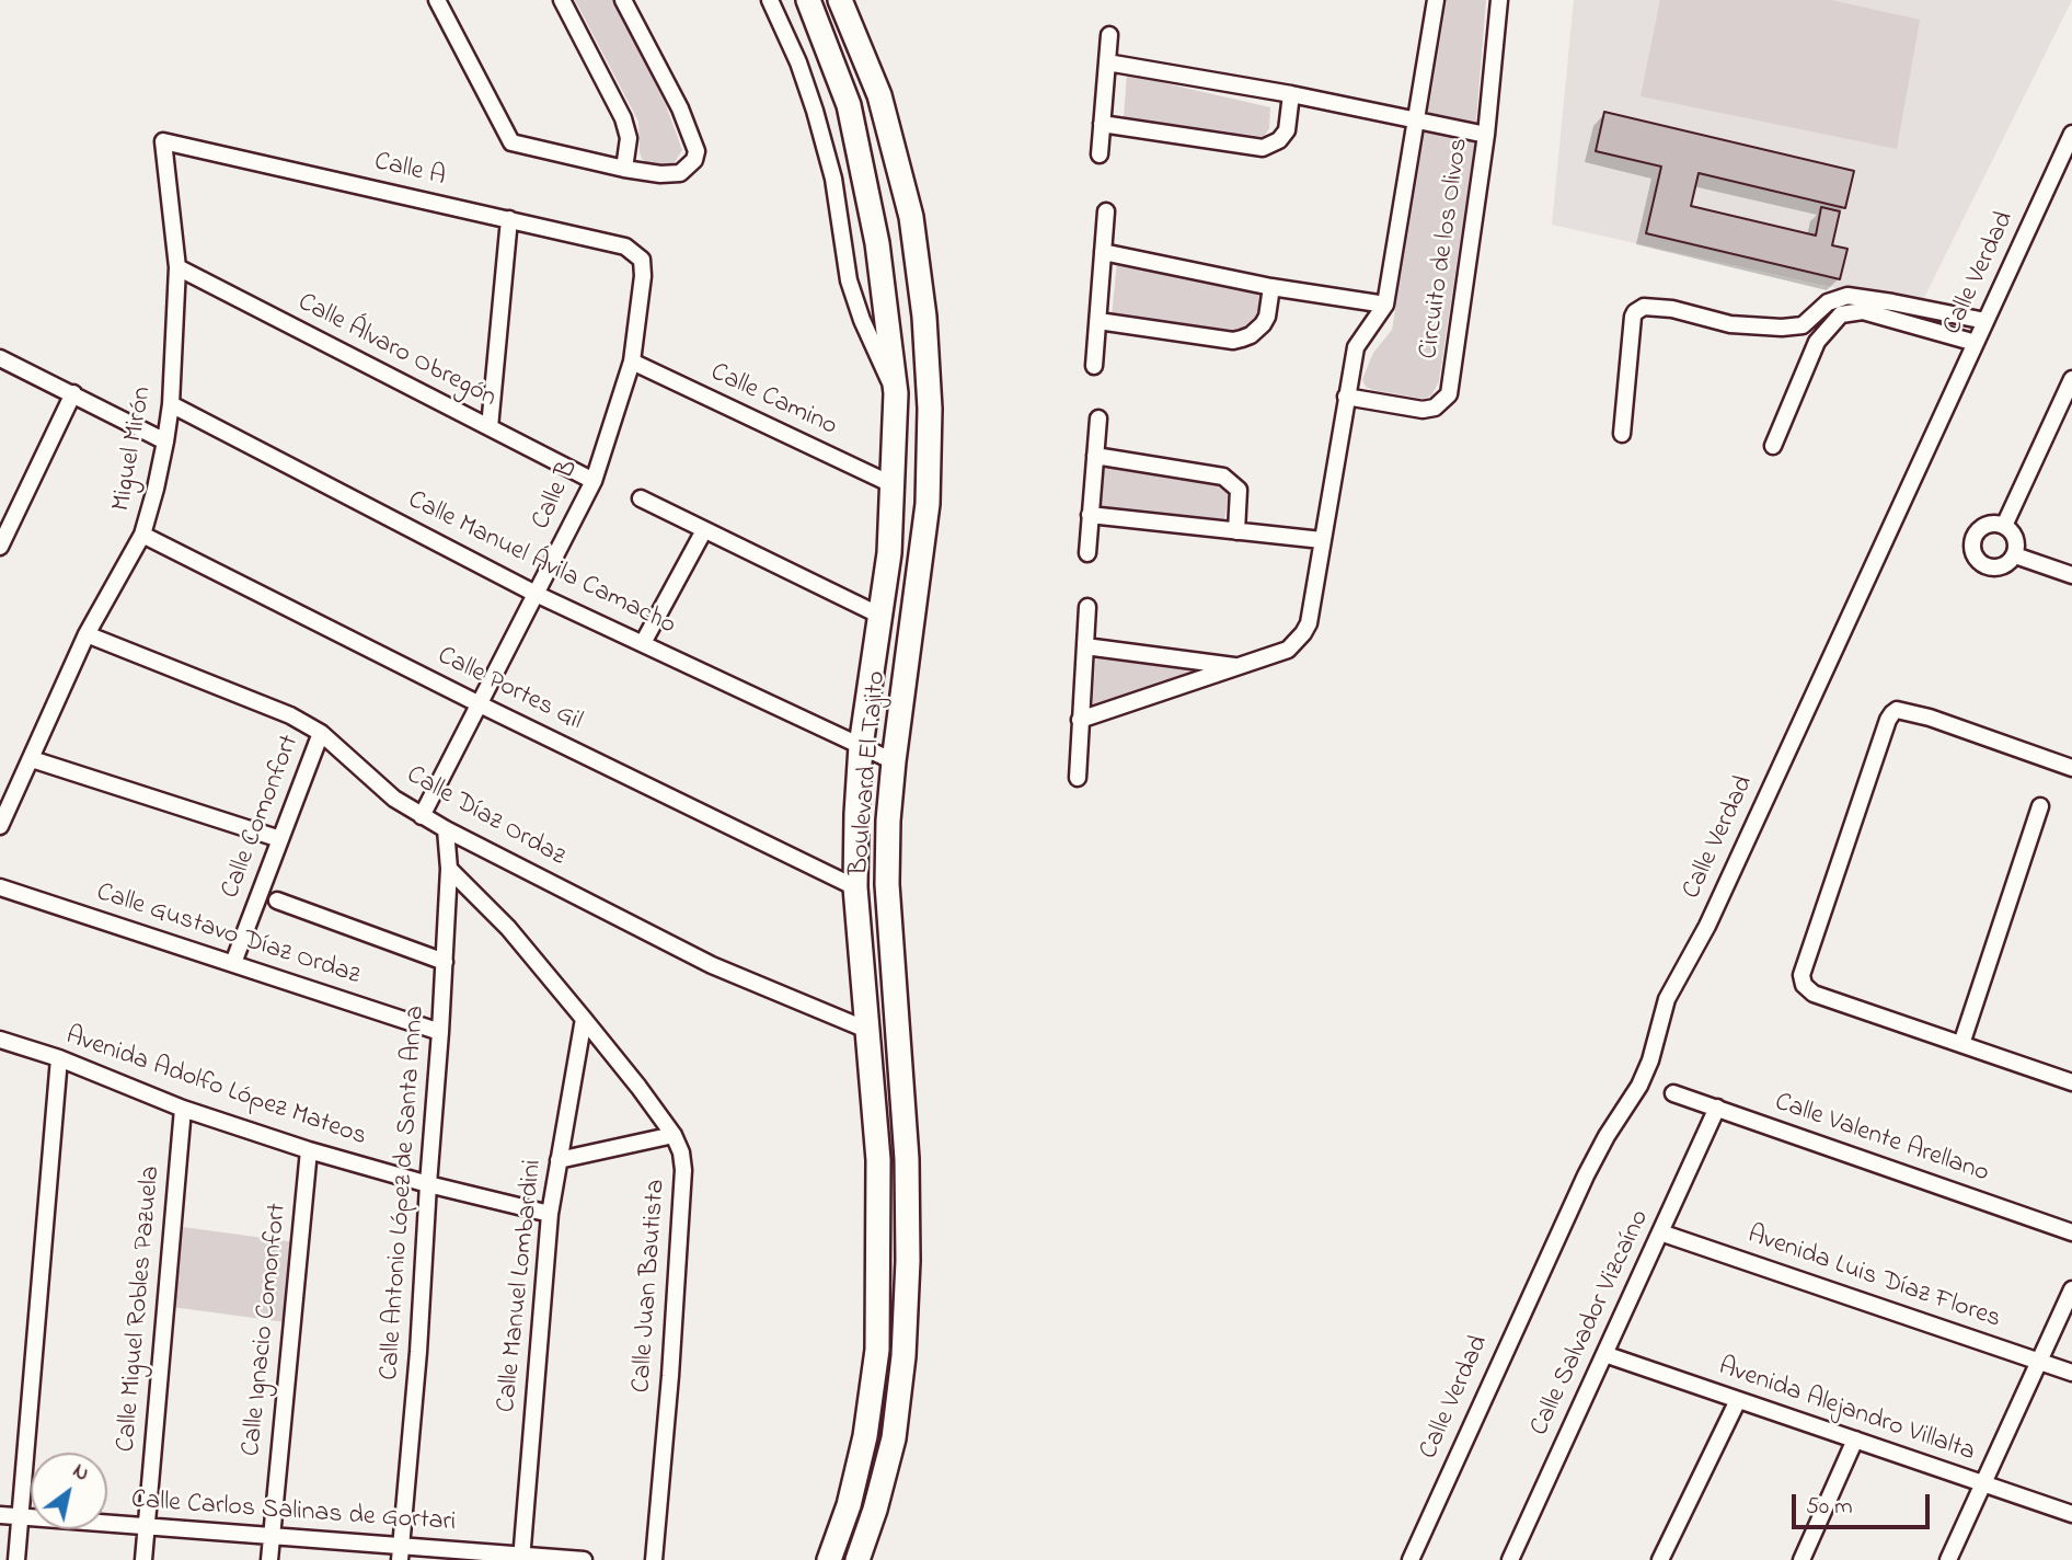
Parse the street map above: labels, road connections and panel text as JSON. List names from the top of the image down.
{
  "streets": {
    "main road": ["Boulevard El Tajito"],
    "street": [
      "Calle A",
      "Circuito de los Olivos",
      "Calle Verdad",
      "Calle Álvaro Obregón",
      "Calle Camino",
      "Miguel Mirón",
      "Calle B",
      "Calle Manuel Ávila Camacho",
      "Calle Portes Gil",
      "Calle Comonfort",
      "Calle Díaz Ordaz",
      "Calle Gustavo Díaz Ordaz",
      "Avenida Adolfo López Mateos",
      "Calle Valente Arellano",
      "Calle Antonio López de Santa Anna",
      "Avenida Luis Díaz Flores",
      "Calle Manuel Lombardini",
      "Calle Juan Bautista",
      "Calle Miguel Robles Pazuela",
      "Calle Salvador Vizcaíno",
      "Calle Ignacio Comonfort",
      "Avenida Alejandro Villalta",
      "Calle Carlos Salinas de Gortari"
    ]
  },
  "crossings": [
    ["Calle A", "Miguel Mirón"],
    ["Calle A", "Calle B"],
    ["Calle Álvaro Obregón", "Miguel Mirón"],
    ["Calle Álvaro Obregón", "Calle B"],
    ["Calle Camino", "Calle B"],
    ["Calle Camino", "Boulevard El Tajito"],
    ["Miguel Mirón", "Calle Manuel Ávila Camacho"],
    ["Miguel Mirón", "Calle Portes Gil"],
    ["Miguel Mirón", "Calle Díaz Ordaz"],
    ["Calle B", "Calle Manuel Ávila Camacho"],
    ["Calle B", "Calle Portes Gil"],
    ["Calle B", "Calle Díaz Ordaz"],
    ["Calle Manuel Ávila Camacho", "Boulevard El Tajito"],
    ["Calle Portes Gil", "Boulevard El Tajito"],
    ["Boulevard El Tajito", "Calle Díaz Ordaz"],
    ["Calle Comonfort", "Calle Díaz Ordaz"],
    ["Calle Comonfort", "Calle Gustavo Díaz Ordaz"],
    ["Calle Díaz Ordaz", "Calle Antonio López de Santa Anna"],
    ["Calle Gustavo Díaz Ordaz", "Calle Antonio López de Santa Anna"],
    ["Avenida Adolfo López Mateos", "Calle Antonio López de Santa Anna"],
    ["Avenida Adolfo López Mateos", "Calle Manuel Lombardini"],
    ["Avenida Adolfo López Mateos", "Calle Miguel Robles Pazuela"],
    ["Avenida Adolfo López Mateos", "Calle Ignacio Comonfort"],
    ["Calle Valente Arellano", "Calle Salvador Vizcaíno"],
    ["Calle Antonio López de Santa Anna", "Calle Juan Bautista"],
    ["Calle Antonio López de Santa Anna", "Calle Carlos Salinas de Gortari"],
    ["Avenida Luis Díaz Flores", "Calle Salvador Vizcaíno"],
    ["Calle Manuel Lombardini", "Calle Juan Bautista"],
    ["Calle Manuel Lombardini", "Calle Carlos Salinas de Gortari"],
    ["Calle Miguel Robles Pazuela", "Calle Carlos Salinas de Gortari"],
    ["Calle Salvador Vizcaíno", "Avenida Alejandro Villalta"],
    ["Calle Ignacio Comonfort", "Calle Carlos Salinas de Gortari"]
  ],
  "scale_bar": "50 m",
  "north": "top right"
}
